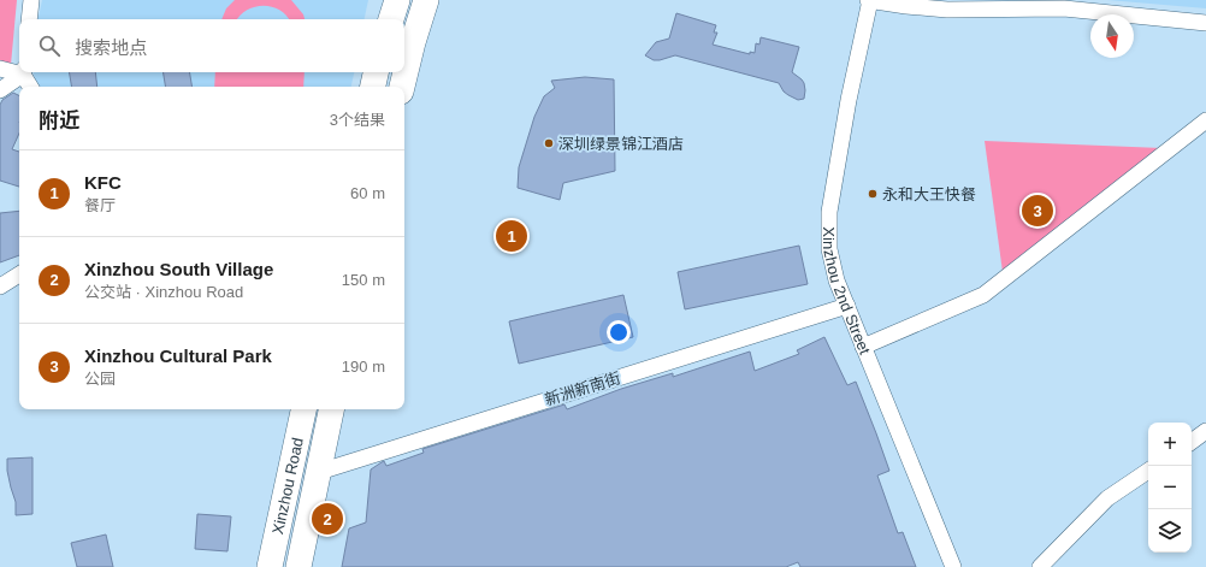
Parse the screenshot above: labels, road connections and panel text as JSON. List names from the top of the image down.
{
  "streets": {
    "main road": ["Xinzhou Road"],
    "street": ["Xinzhou 2nd Street", "新洲新南街"]
  },
  "crossings": [
    ["Xinzhou 2nd Street", "新洲新南街"],
    ["新洲新南街", "Xinzhou Road"]
  ],
  "places": ["深圳绿景锦江酒店", "永和大王快餐"],
  "north": "bottom",
  "page": {
    "search": "搜索地点",
    "heading": ["附近", "3个结果"],
    "list": [
      {
        "mark": "1",
        "name": "KFC",
        "note": "餐厅",
        "value": "60 m"
      },
      {
        "mark": "2",
        "name": "Xinzhou South Village",
        "note": "公交站 · Xinzhou Road",
        "value": "150 m"
      },
      {
        "mark": "3",
        "name": "Xinzhou Cultural Park",
        "note": "公园",
        "value": "190 m"
      }
    ],
    "pins": ["3", "1", "2"],
    "map_buttons": ["+", "−"]
  }
}
